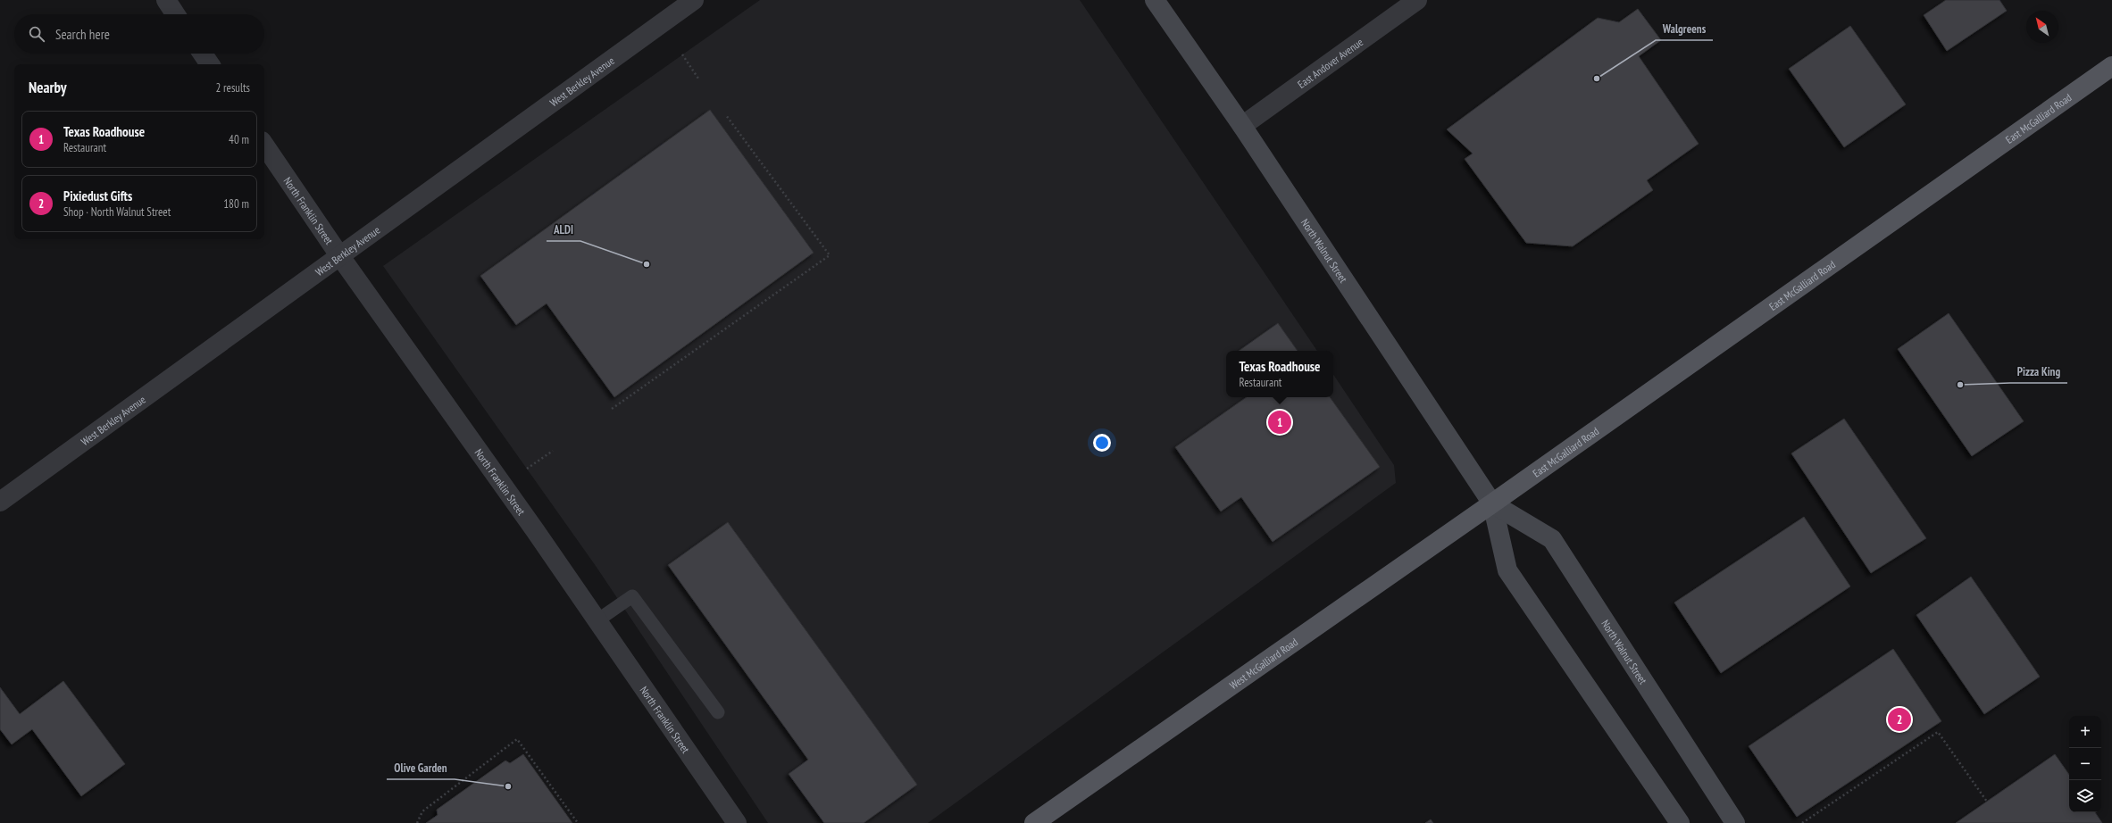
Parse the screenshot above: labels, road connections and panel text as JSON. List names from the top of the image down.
{
  "streets": {
    "main road": ["East McGalliard Road", "North Walnut Street", "West McGalliard Road"],
    "street": ["East Andover Avenue", "West Berkley Avenue", "North Franklin Street"]
  },
  "crossings": [
    ["East Andover Avenue", "North Walnut Street"],
    ["West Berkley Avenue", "North Franklin Street"],
    ["East McGalliard Road", "North Walnut Street"],
    ["East McGalliard Road", "West McGalliard Road"],
    ["North Walnut Street", "West McGalliard Road"]
  ],
  "places": [
    "Walgreens",
    "ALDI",
    "Pizza King",
    "Olive Garden"
  ],
  "north": "top left",
  "page": {
    "search": "Search here",
    "heading": ["Nearby", "2 results"],
    "list": [
      {
        "mark": "1",
        "name": "Texas Roadhouse",
        "note": "Restaurant",
        "value": "40 m"
      },
      {
        "mark": "2",
        "name": "Pixiedust Gifts",
        "note": "Shop · North Walnut Street",
        "value": "180 m"
      }
    ],
    "popup": ["Texas Roadhouse", "Restaurant"],
    "pins": ["1", "2"],
    "map_buttons": ["+", "−"]
  }
}
